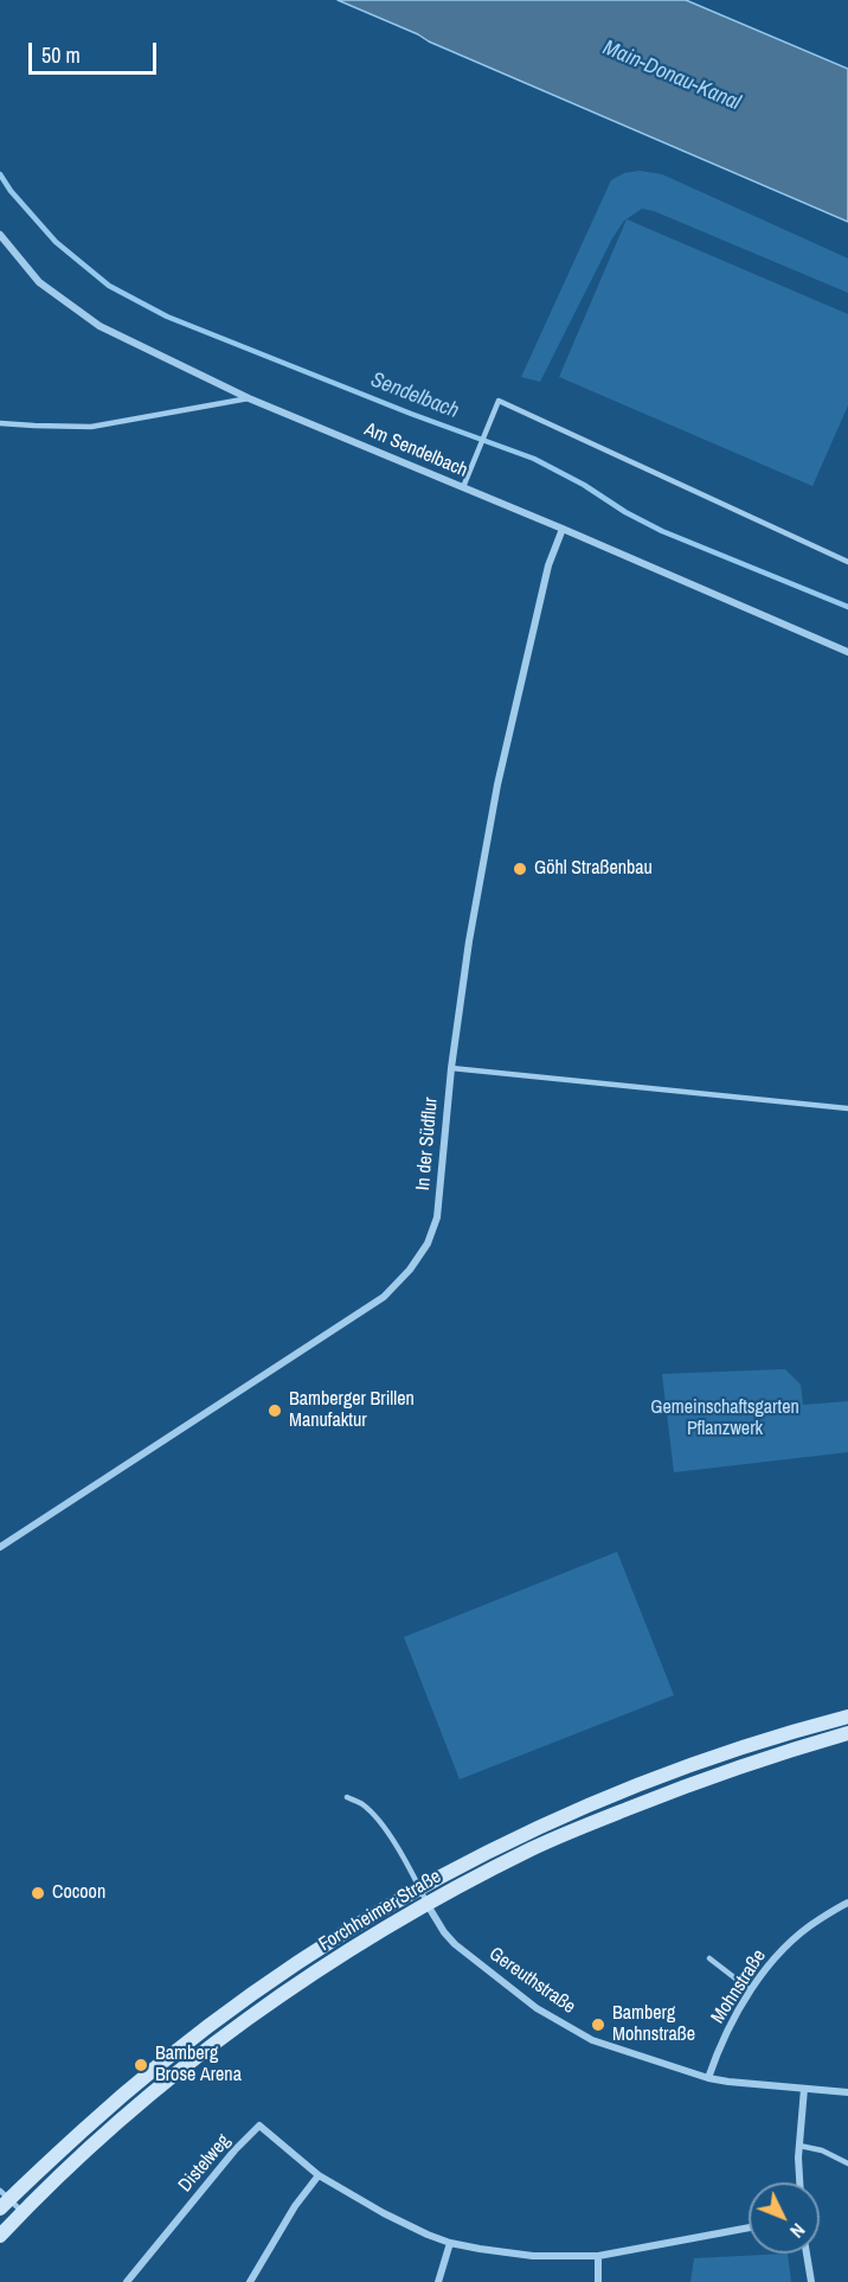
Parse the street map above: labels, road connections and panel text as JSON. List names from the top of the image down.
{
  "streets": {
    "street": [
      "Am Sendelbach",
      "In der Südflur",
      "Forchheimer Straße",
      "Gereuthstraße",
      "Mohnstraße",
      "Distelweg"
    ]
  },
  "crossings": [
    ["Am Sendelbach", "In der Südflur"],
    ["Forchheimer Straße", "Gereuthstraße"],
    ["Gereuthstraße", "Mohnstraße"]
  ],
  "water": ["Main-Donau-Kanal", "Sendelbach"],
  "parks": ["Gemeinschaftsgarten Pflanzwerk"],
  "places": [
    "Göhl Straßenbau",
    "Bamberger Brillen Manufaktur",
    "Cocoon",
    "Bamberg Mohnstraße",
    "Bamberg Brose Arena"
  ],
  "scale_bar": "50 m",
  "north": "bottom right"
}
